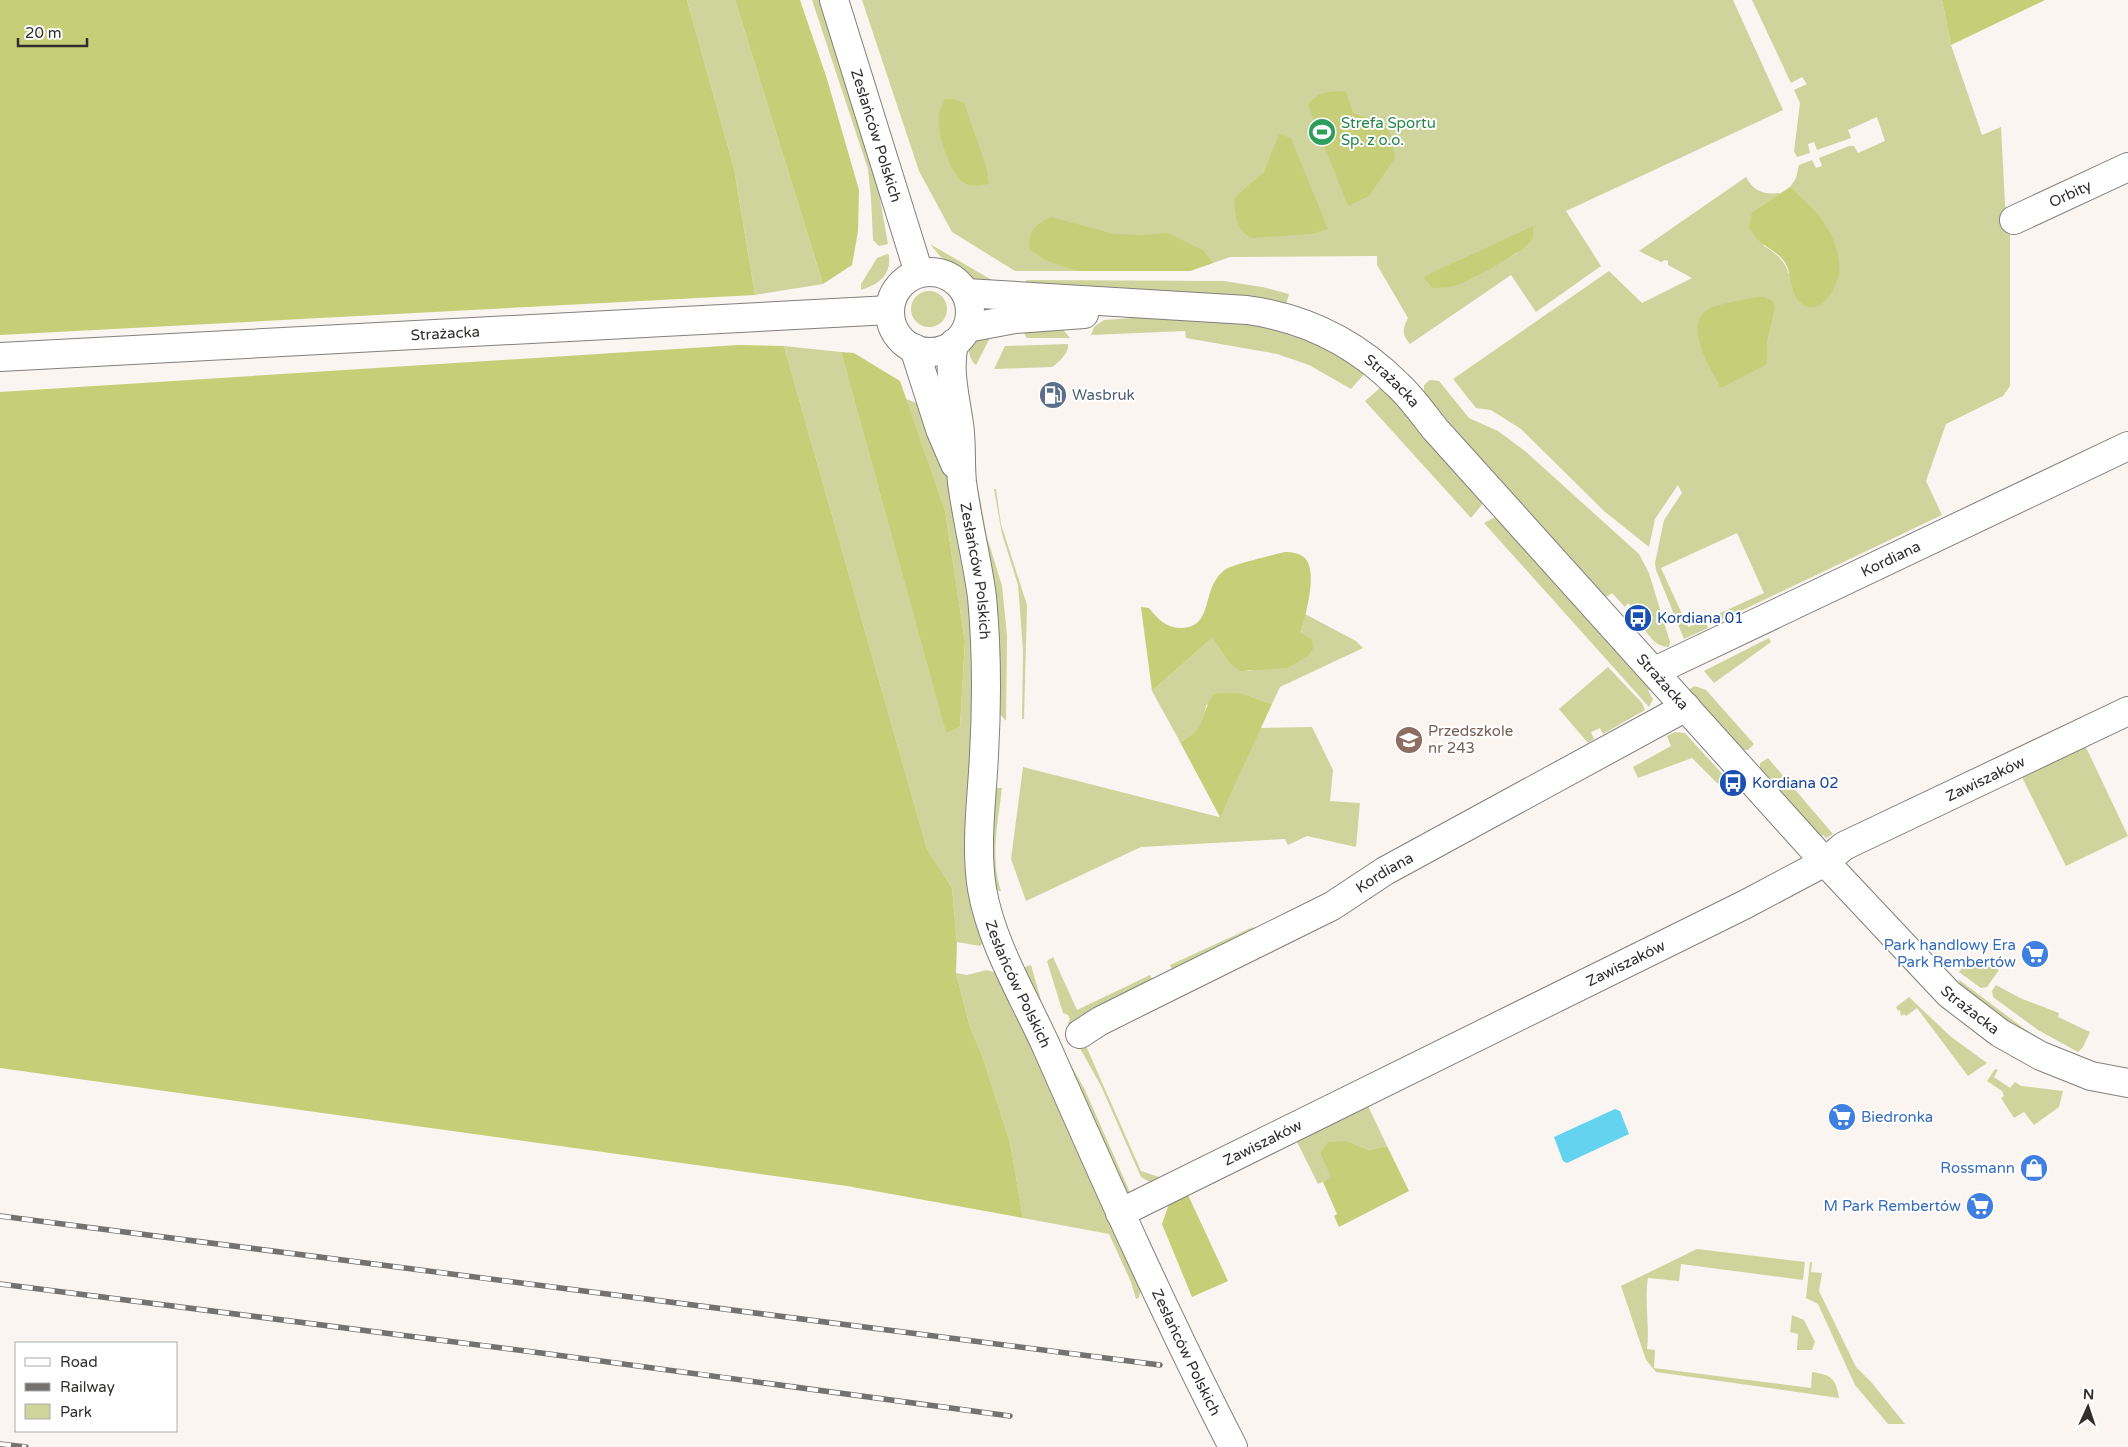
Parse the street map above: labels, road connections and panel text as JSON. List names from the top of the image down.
{
  "streets": {
    "street": [
      "Zesłańców Polskich",
      "Orbity",
      "Strażacka",
      "Kordiana",
      "Zawiszaków"
    ]
  },
  "crossings": [
    ["Zesłańców Polskich", "Strażacka"],
    ["Zesłańców Polskich", "Zawiszaków"],
    ["Strażacka", "Kordiana"],
    ["Strażacka", "Zawiszaków"]
  ],
  "places": {
    "sports": ["Strefa Sportu Sp. z o.o."],
    "fuel station": ["Wasbruk"],
    "bus stop": ["Kordiana 01", "Kordiana 02"],
    "school or university": ["Przedszkole nr 243"],
    "supermarket": ["Park handlowy Era Park Rembertów", "Biedronka", "M Park Rembertów"],
    "shop": ["Rossmann"]
  },
  "legend": ["Road", "Railway", "Park"],
  "scale_bar": "20 m",
  "north": "top"
}
